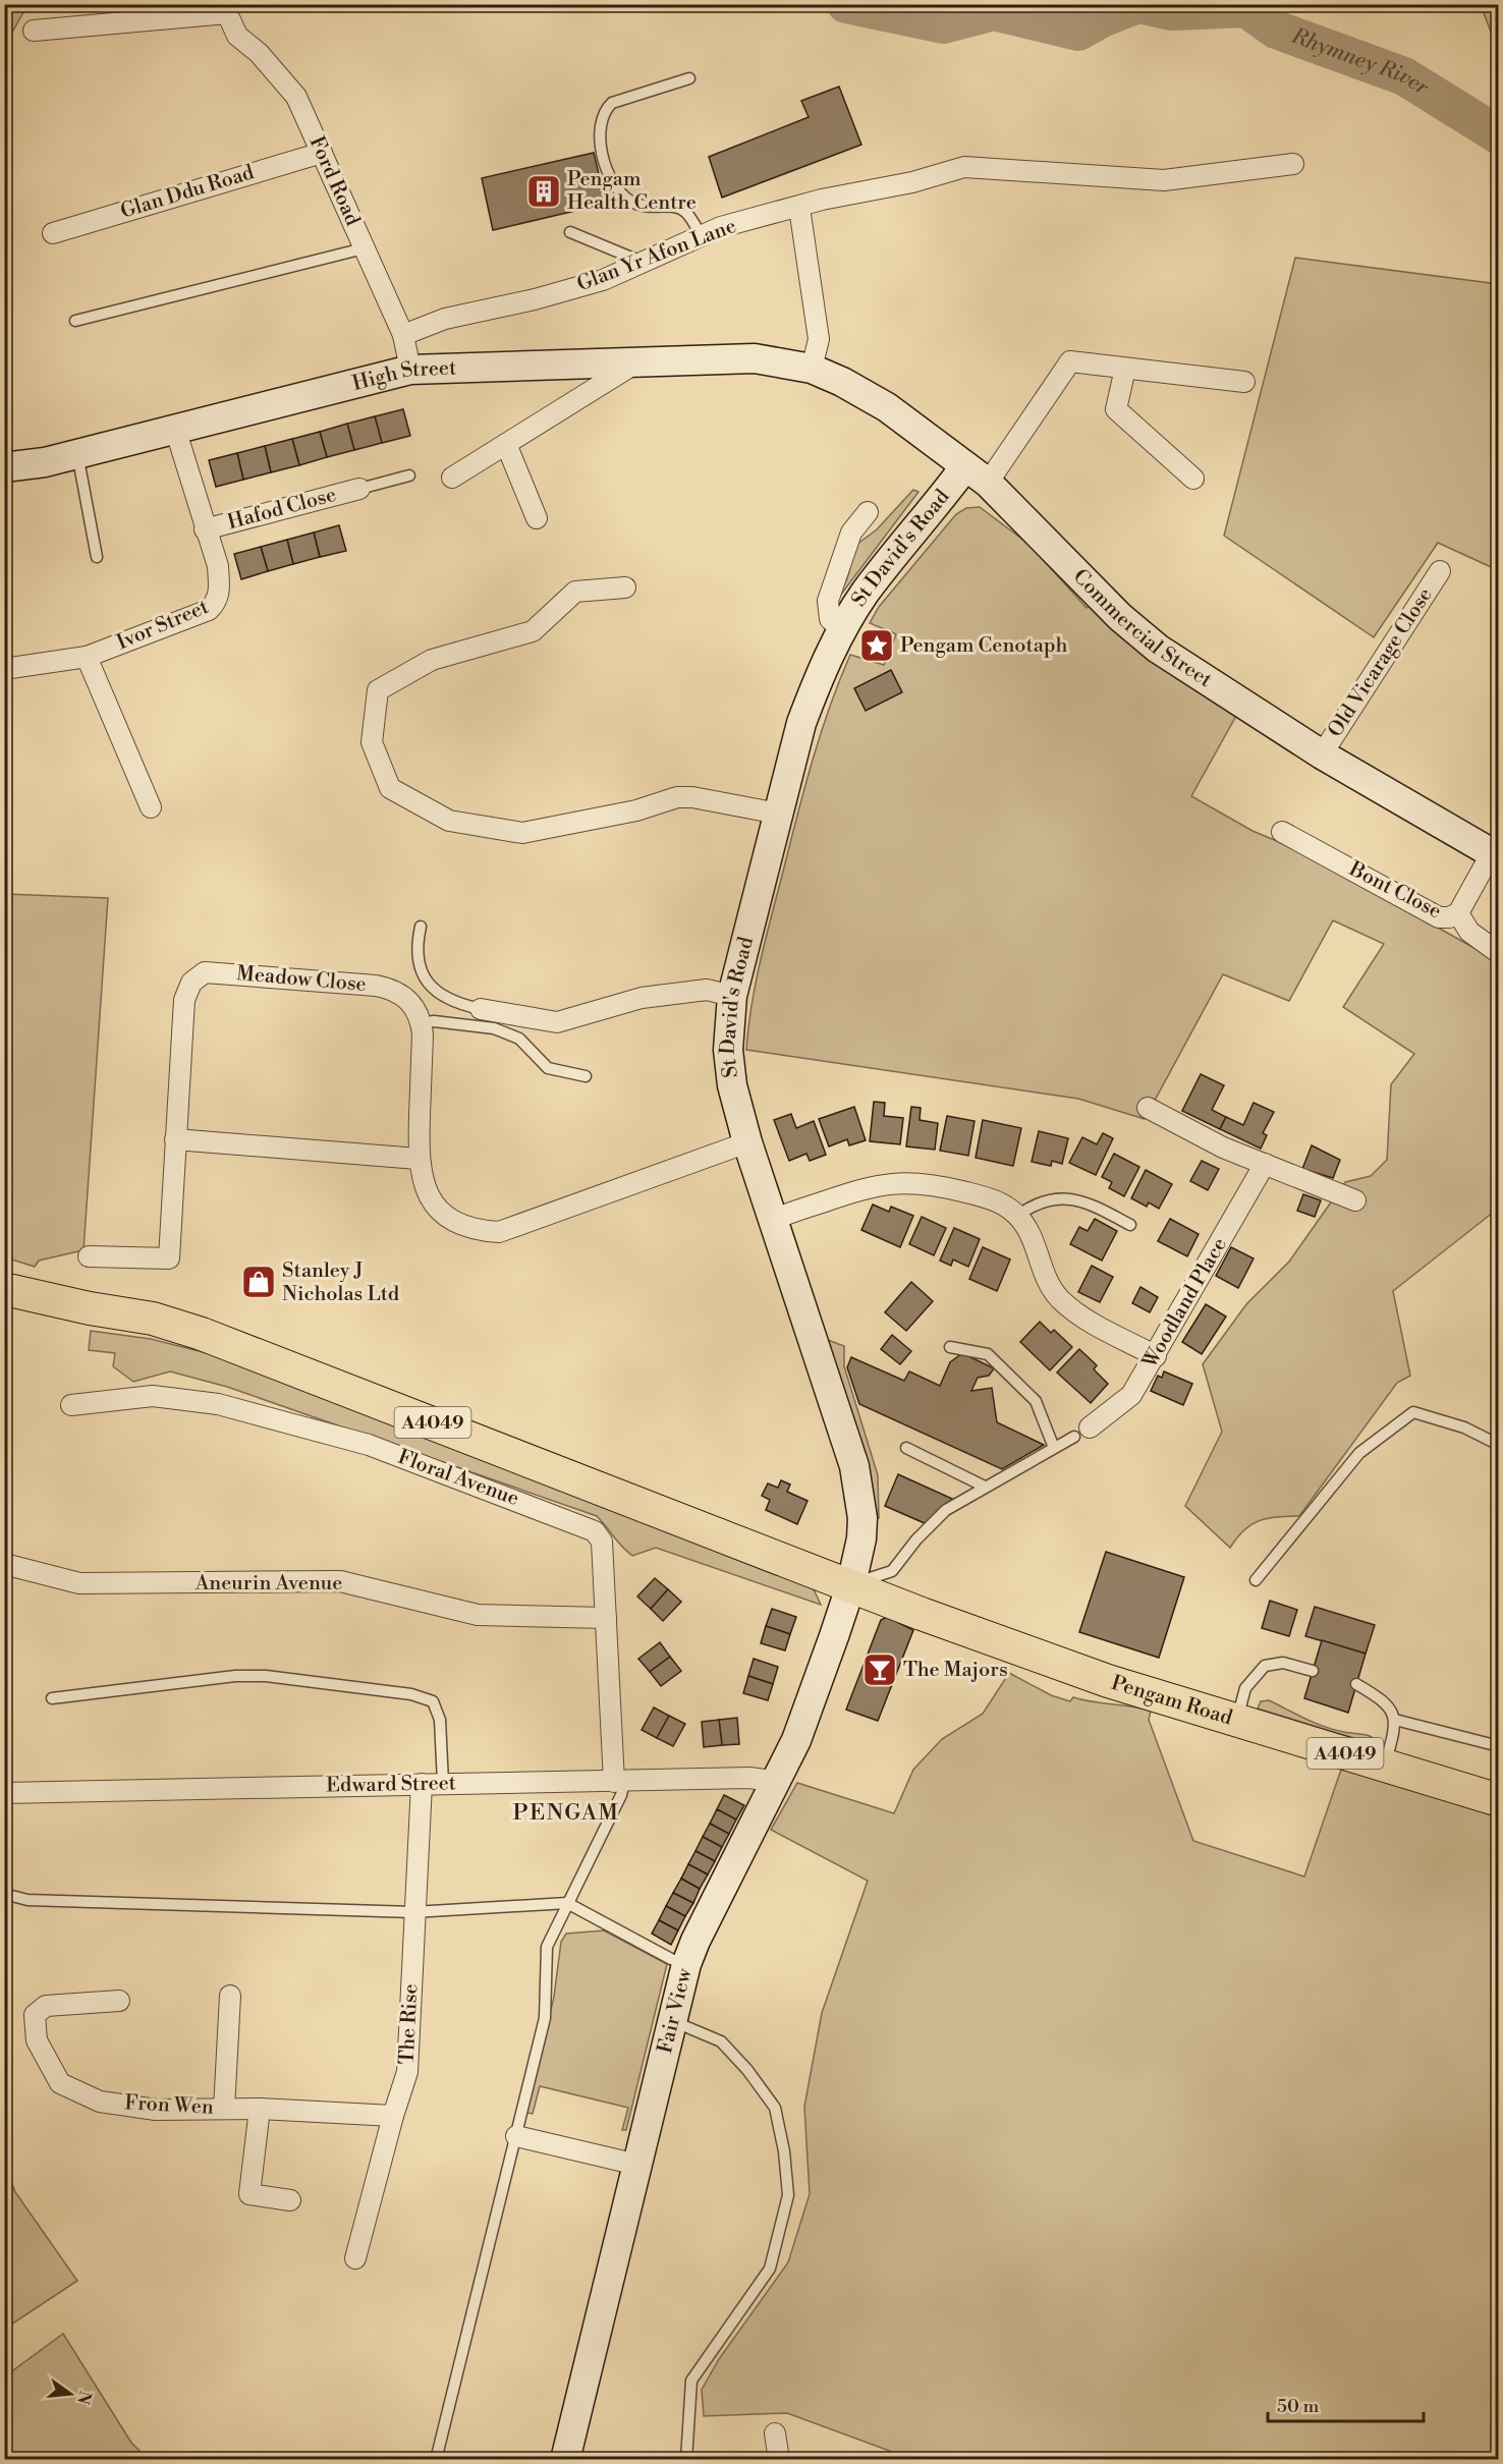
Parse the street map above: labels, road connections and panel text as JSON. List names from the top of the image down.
{
  "streets": {
    "main road": [
      "High Street",
      "St David's Road",
      "Commercial Street",
      "A4049",
      "Pengam Road",
      "Fair View"
    ],
    "street": [
      "Ford Road",
      "Glan Ddu Road",
      "Glan Yr Afon Lane",
      "Hafod Close",
      "Ivor Street",
      "Old Vicarage Close",
      "Bont Close",
      "Meadow Close",
      "Woodland Place",
      "Floral Avenue",
      "Aneurin Avenue",
      "Edward Street",
      "The Rise",
      "Fron Wen"
    ]
  },
  "crossings": [
    ["Ford Road", "Glan Ddu Road"],
    ["Ford Road", "Glan Yr Afon Lane"],
    ["Ford Road", "High Street"],
    ["High Street", "Ivor Street"],
    ["High Street", "Commercial Street"],
    ["Hafod Close", "Ivor Street"],
    ["St David's Road", "Commercial Street"],
    ["St David's Road", "Woodland Place"],
    ["St David's Road", "A4049"],
    ["St David's Road", "Pengam Road"],
    ["St David's Road", "Fair View"],
    ["Commercial Street", "Old Vicarage Close"],
    ["Woodland Place", "A4049"],
    ["Woodland Place", "Pengam Road"],
    ["Woodland Place", "Fair View"],
    ["A4049", "Pengam Road"],
    ["A4049", "Fair View"],
    ["Floral Avenue", "Aneurin Avenue"],
    ["Floral Avenue", "Edward Street"],
    ["Pengam Road", "Fair View"],
    ["Edward Street", "Fair View"],
    ["Edward Street", "The Rise"],
    ["The Rise", "Fron Wen"]
  ],
  "districts": ["PENGAM"],
  "water": ["Rhymney River"],
  "places": {
    "building": ["Pengam Health Centre"],
    "place": ["Pengam Cenotaph"],
    "shop": ["Stanley J Nicholas Ltd"],
    "bar": ["The Majors"]
  },
  "scale_bar": "50 m",
  "north": "right"
}
